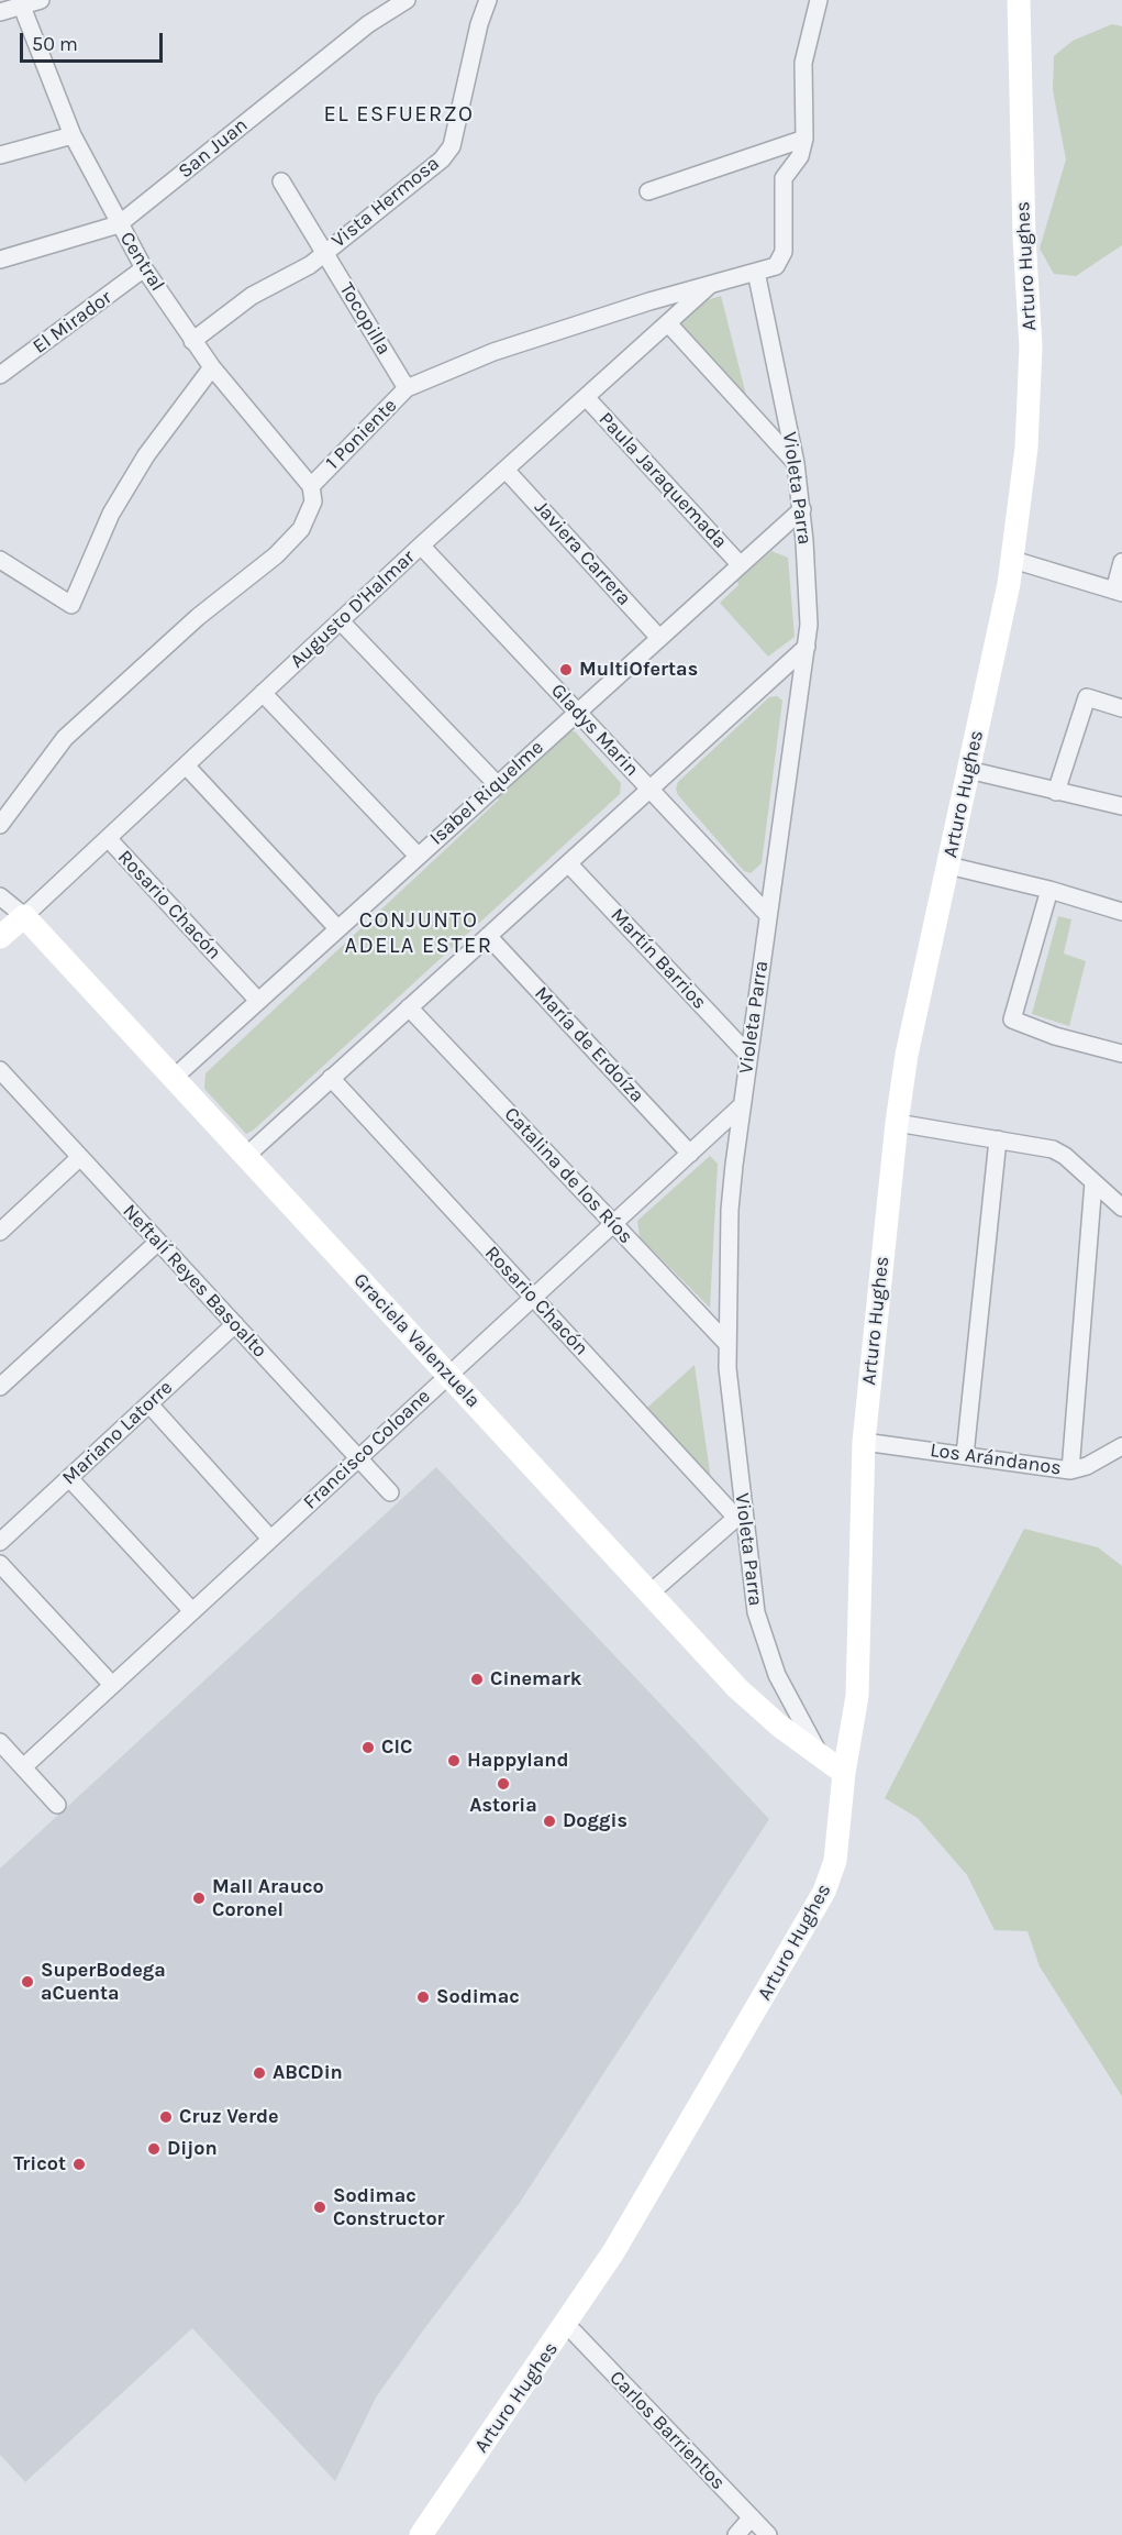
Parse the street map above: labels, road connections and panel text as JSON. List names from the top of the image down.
{
  "streets": {
    "street": [
      "San Juan",
      "Vista Hermosa",
      "Central",
      "Arturo Hughes",
      "Tocopilla",
      "El Mirador",
      "1 Poniente",
      "Paula Jaraquemada",
      "Violeta Parra",
      "Javiera Carrera",
      "Augusto D'Halmar",
      "Gladys Marin",
      "Isabel Riquelme",
      "Rosario Chacón",
      "Martín Barrios",
      "María de Erdoíza",
      "Catalina de los Ríos",
      "Neftalí Reyes Basoalto",
      "Graciela Valenzuela",
      "Mariano Latorre",
      "Francisco Coloane",
      "Los Arándanos",
      "Carlos Barrientos"
    ]
  },
  "crossings": [
    ["San Juan", "Central"],
    ["Vista Hermosa", "Central"],
    ["Vista Hermosa", "Tocopilla"],
    ["Central", "El Mirador"],
    ["Central", "1 Poniente"],
    ["Arturo Hughes", "Graciela Valenzuela"],
    ["Arturo Hughes", "Los Arándanos"],
    ["Arturo Hughes", "Carlos Barrientos"],
    ["Tocopilla", "1 Poniente"],
    ["1 Poniente", "Violeta Parra"],
    ["1 Poniente", "Augusto D'Halmar"],
    ["Paula Jaraquemada", "Augusto D'Halmar"],
    ["Paula Jaraquemada", "Isabel Riquelme"],
    ["Violeta Parra", "Gladys Marin"],
    ["Violeta Parra", "Isabel Riquelme"],
    ["Violeta Parra", "Rosario Chacón"],
    ["Violeta Parra", "Martín Barrios"],
    ["Violeta Parra", "Catalina de los Ríos"],
    ["Violeta Parra", "Graciela Valenzuela"],
    ["Violeta Parra", "Francisco Coloane"],
    ["Javiera Carrera", "Augusto D'Halmar"],
    ["Javiera Carrera", "Isabel Riquelme"],
    ["Augusto D'Halmar", "Gladys Marin"],
    ["Augusto D'Halmar", "Rosario Chacón"],
    ["Augusto D'Halmar", "Graciela Valenzuela"],
    ["Gladys Marin", "Isabel Riquelme"],
    ["Isabel Riquelme", "Rosario Chacón"],
    ["Isabel Riquelme", "Graciela Valenzuela"],
    ["Rosario Chacón", "Francisco Coloane"],
    ["María de Erdoíza", "Francisco Coloane"],
    ["Catalina de los Ríos", "Francisco Coloane"],
    ["Neftalí Reyes Basoalto", "Mariano Latorre"],
    ["Neftalí Reyes Basoalto", "Francisco Coloane"],
    ["Graciela Valenzuela", "Francisco Coloane"]
  ],
  "districts": ["EL ESFUERZO", "CONJUNTO ADELA ESTER"],
  "places": [
    "MultiOfertas",
    "Cinemark",
    "CIC",
    "Happyland",
    "Astoria",
    "Doggis",
    "Mall Arauco Coronel",
    "SuperBodega aCuenta",
    "Sodimac",
    "ABCDin",
    "Cruz Verde",
    "Dijon",
    "Tricot",
    "Sodimac Constructor"
  ],
  "scale_bar": "50 m"
}
